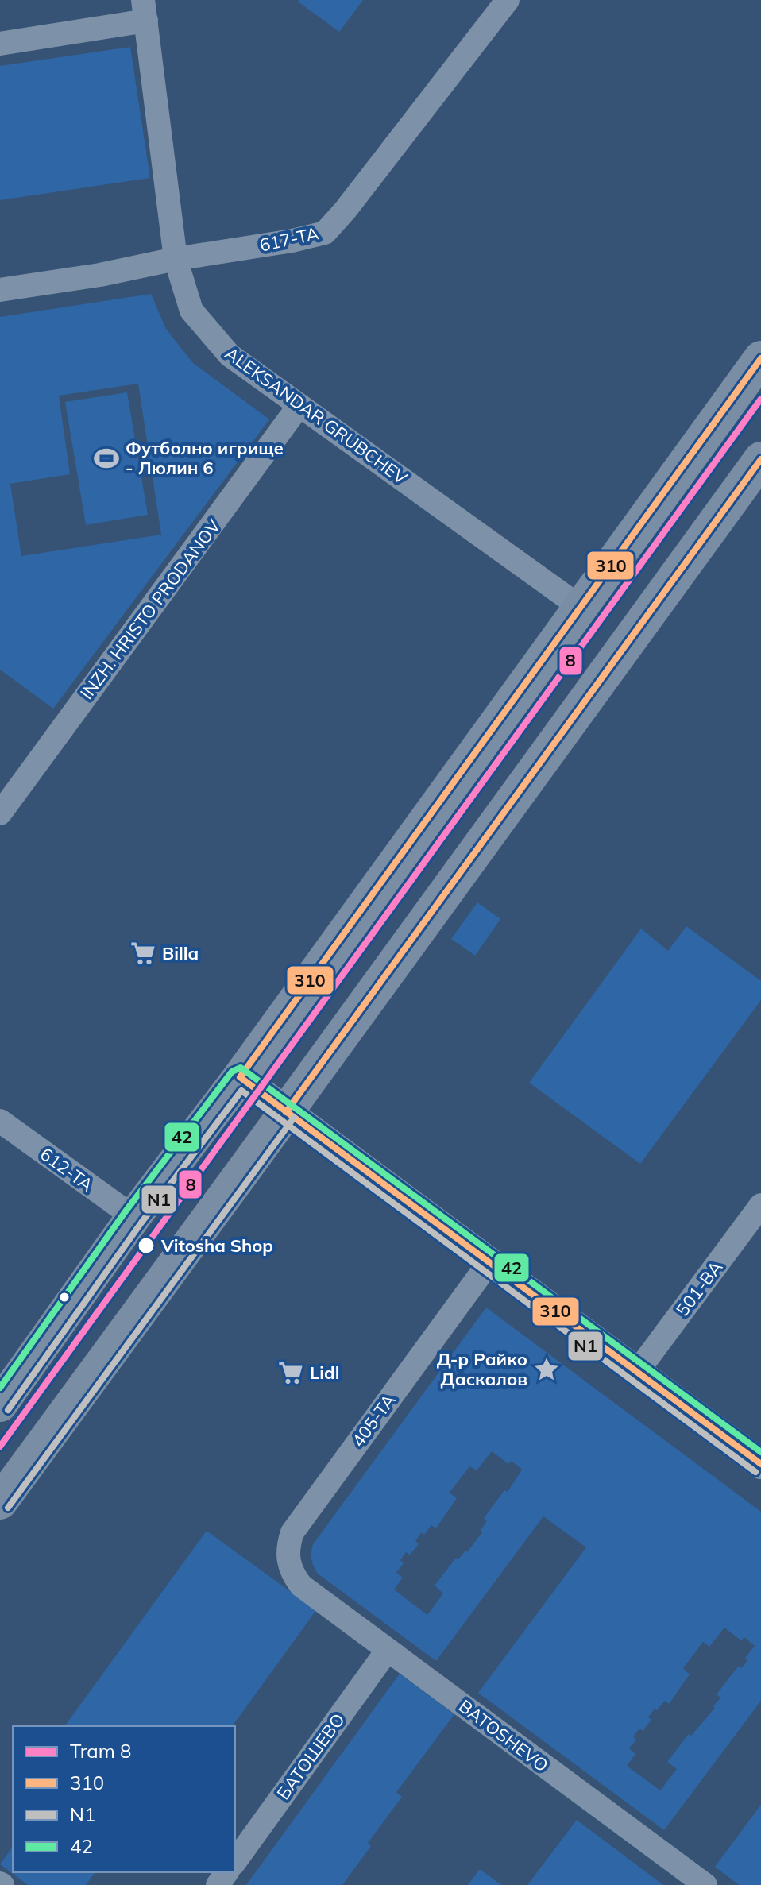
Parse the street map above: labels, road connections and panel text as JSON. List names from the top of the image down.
{
  "streets": {
    "street": [
      "617-ТА",
      "ALEKSANDAR GRUBCHEV",
      "INZH. HRISTO PRODANOV",
      "612-ТА",
      "501-ВА",
      "405-ТА",
      "BATOSHEVO",
      "БАТОШЕВО"
    ]
  },
  "crossings": [
    ["617-ТА", "ALEKSANDAR GRUBCHEV"],
    ["ALEKSANDAR GRUBCHEV", "INZH. HRISTO PRODANOV"],
    ["405-ТА", "BATOSHEVO"],
    ["BATOSHEVO", "БАТОШЕВО"]
  ],
  "places": {
    "sports": ["Футболно игрище - Люлин 6"],
    "supermarket": ["Billa", "Lidl"],
    "other": ["Vitosha Shop"],
    "place": ["Д-р Райко Даскалов"]
  },
  "lines": [
    "transit line 310",
    "tram line 8",
    "transit line 42",
    "transit line N1"
  ],
  "legend": [
    "Tram 8",
    "310",
    "N1",
    "42"
  ]
}
